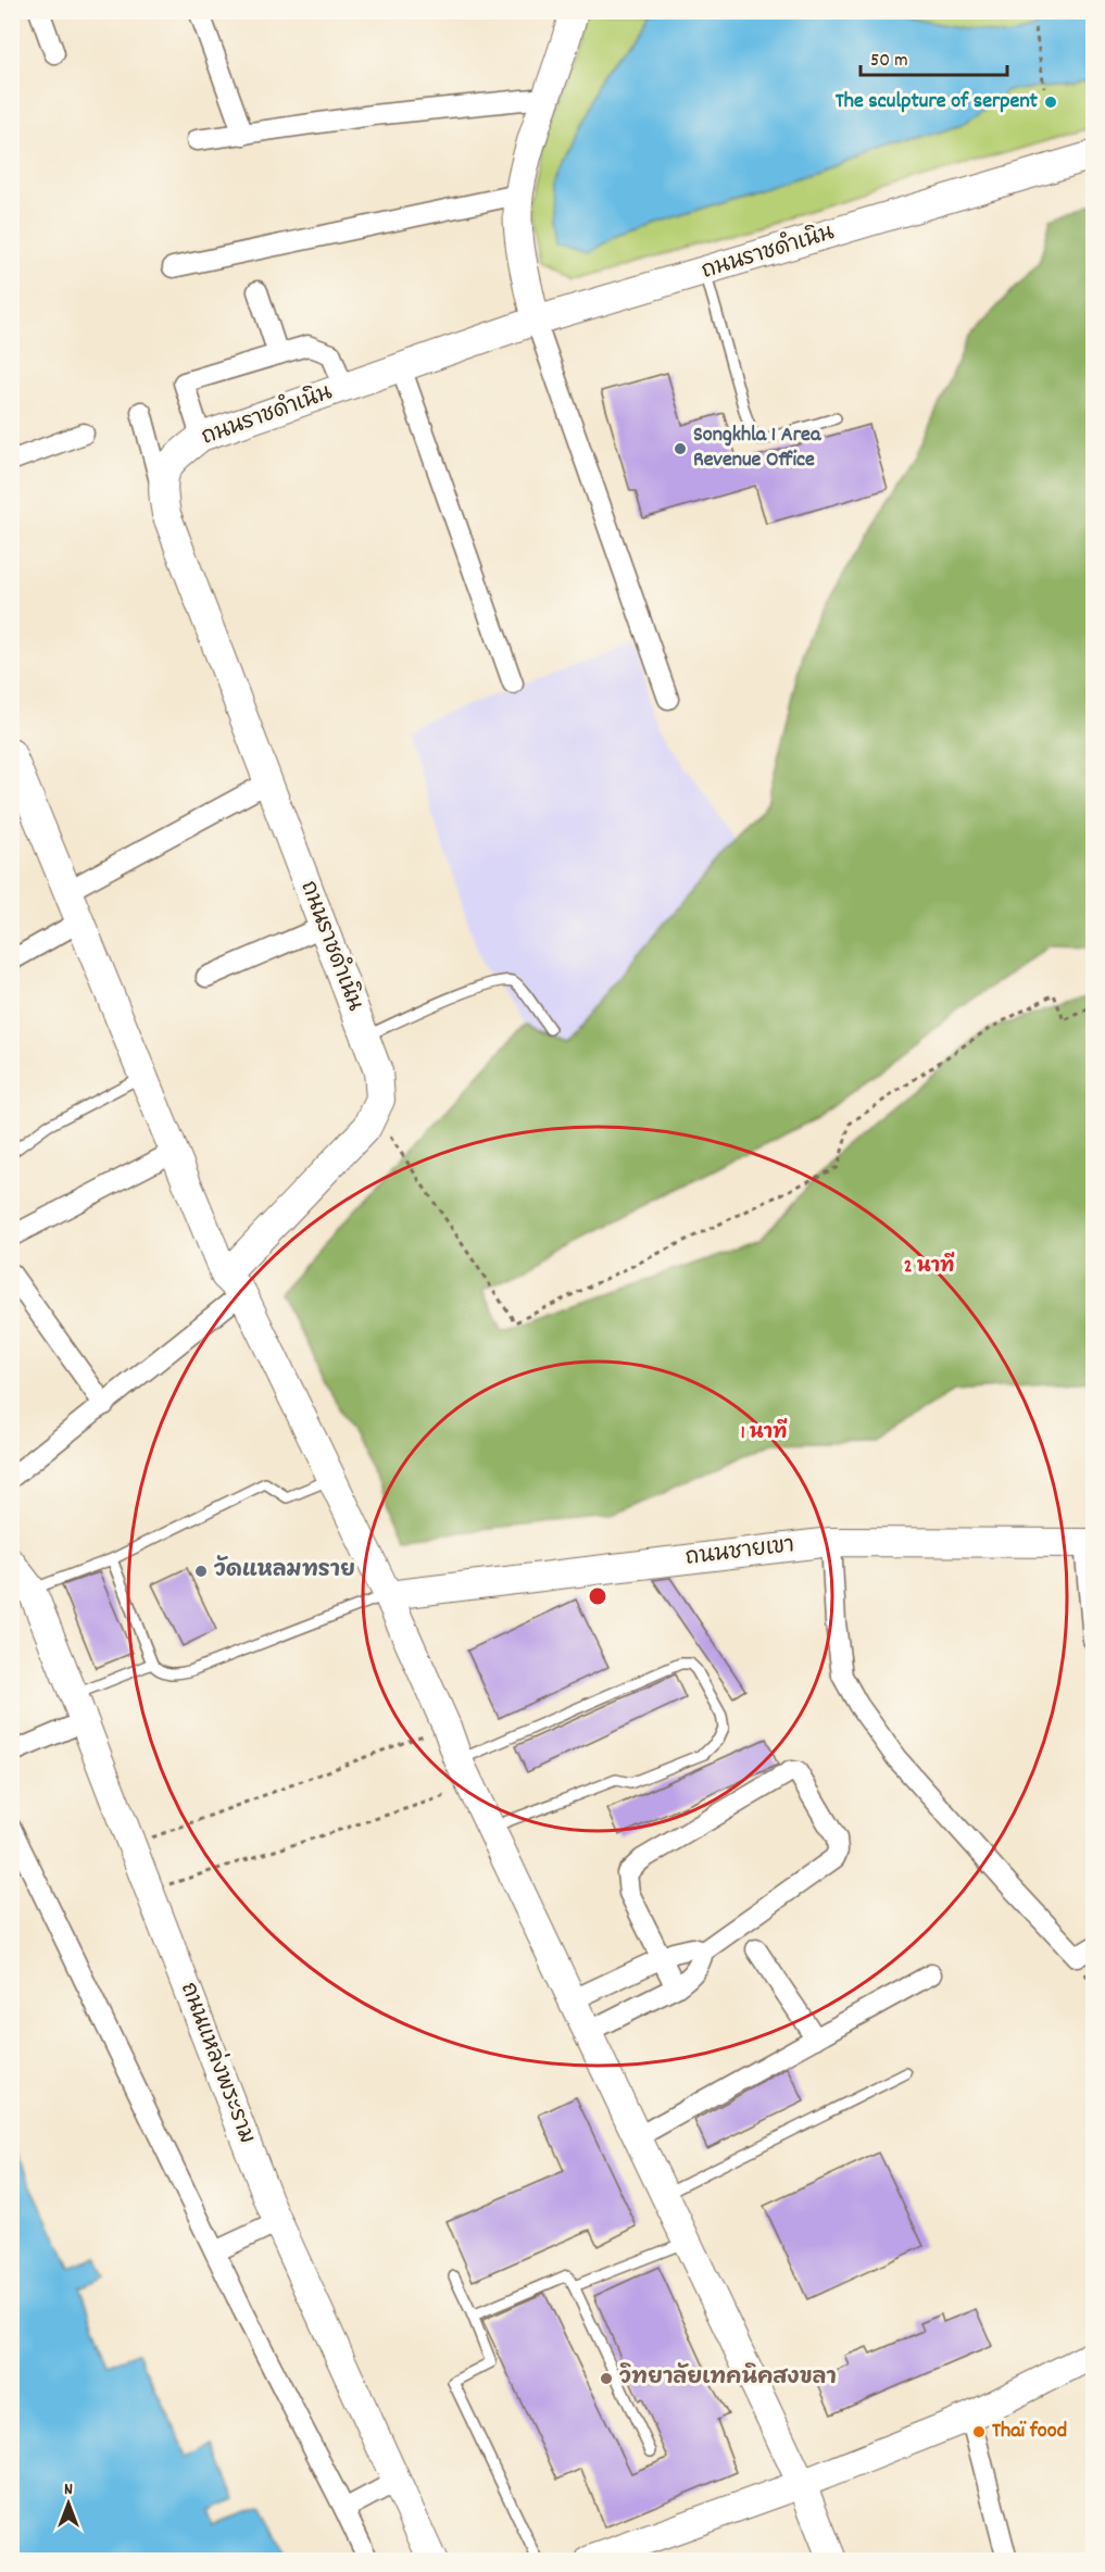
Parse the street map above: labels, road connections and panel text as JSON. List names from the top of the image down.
{
  "streets": {
    "street": ["ถนนราชดำเนิน", "ถนนชายเขา", "ถนนแหล่งพระราม"]
  },
  "places": [
    "The sculpture of serpent",
    "Songkhla 1 Area Revenue Office",
    "วัดแหลมทราย",
    "วิทยาลัยเทคนิคสงขลา",
    "Thaï food"
  ],
  "scale_bar": "50 m",
  "north": "top",
  "rings": ["2 นาที", "1 นาที"]
}
